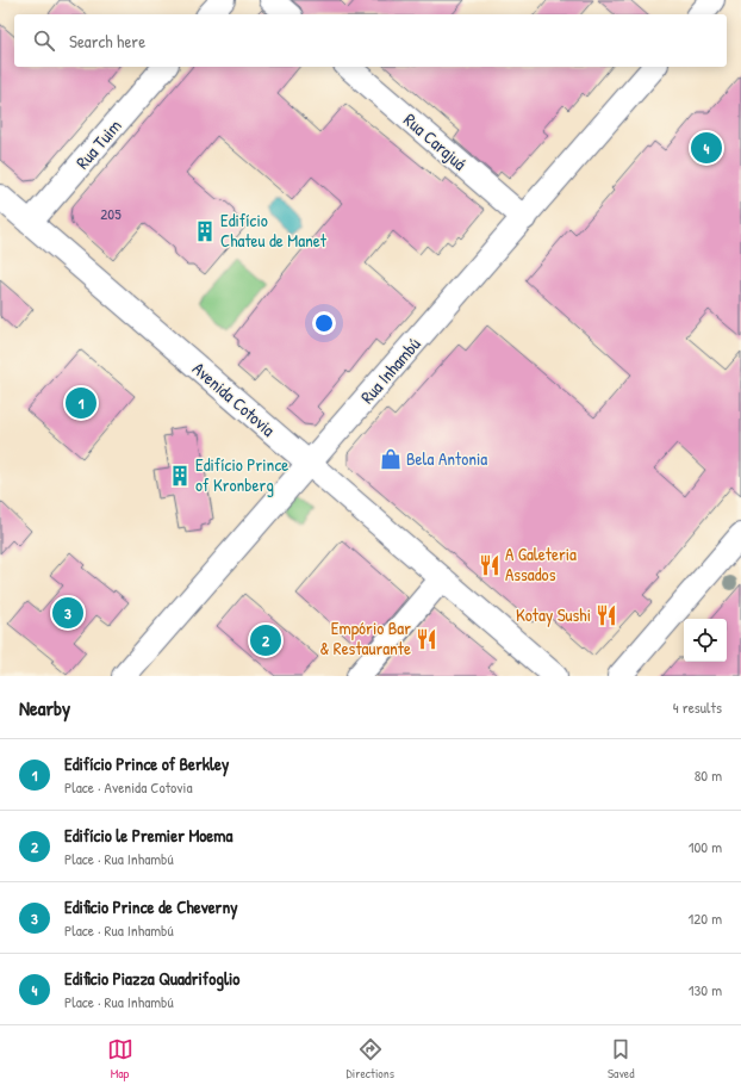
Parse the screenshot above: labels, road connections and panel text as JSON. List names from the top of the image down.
{
  "streets": {
    "street": [
      "Rua Carajuá",
      "Rua Tuim",
      "Rua Inhambú",
      "Avenida Cotovia"
    ]
  },
  "crossings": [
    ["Rua Carajuá", "Rua Inhambú"],
    ["Rua Tuim", "Avenida Cotovia"],
    ["Rua Inhambú", "Avenida Cotovia"]
  ],
  "places": {
    "building": ["Edifício Chateu de Manet", "Edifício Prince of Kronberg"],
    "shop": ["Bela Antonia"],
    "restaurant": ["A Galeteria Assados", "Kotay Sushi", "Empório Bar & Restaurante"]
  },
  "house_numbers": ["205"],
  "page": {
    "search": "Search here",
    "pins": [
      "4",
      "1",
      "3",
      "2"
    ],
    "heading": ["Nearby", "4 results"],
    "list": [
      {
        "mark": "1",
        "name": "Edifício Prince of Berkley",
        "note": "Place · Avenida Cotovia",
        "value": "80 m"
      },
      {
        "mark": "2",
        "name": "Edifício le Premier Moema",
        "note": "Place · Rua Inhambú",
        "value": "100 m"
      },
      {
        "mark": "3",
        "name": "Edificio Prince de Cheverny",
        "note": "Place · Rua Inhambú",
        "value": "120 m"
      },
      {
        "mark": "4",
        "name": "Edificio Piazza Quadrifoglio",
        "note": "Place · Rua Inhambú",
        "value": "130 m"
      }
    ],
    "nav": ["Map", "Directions", "Saved"]
  }
}
